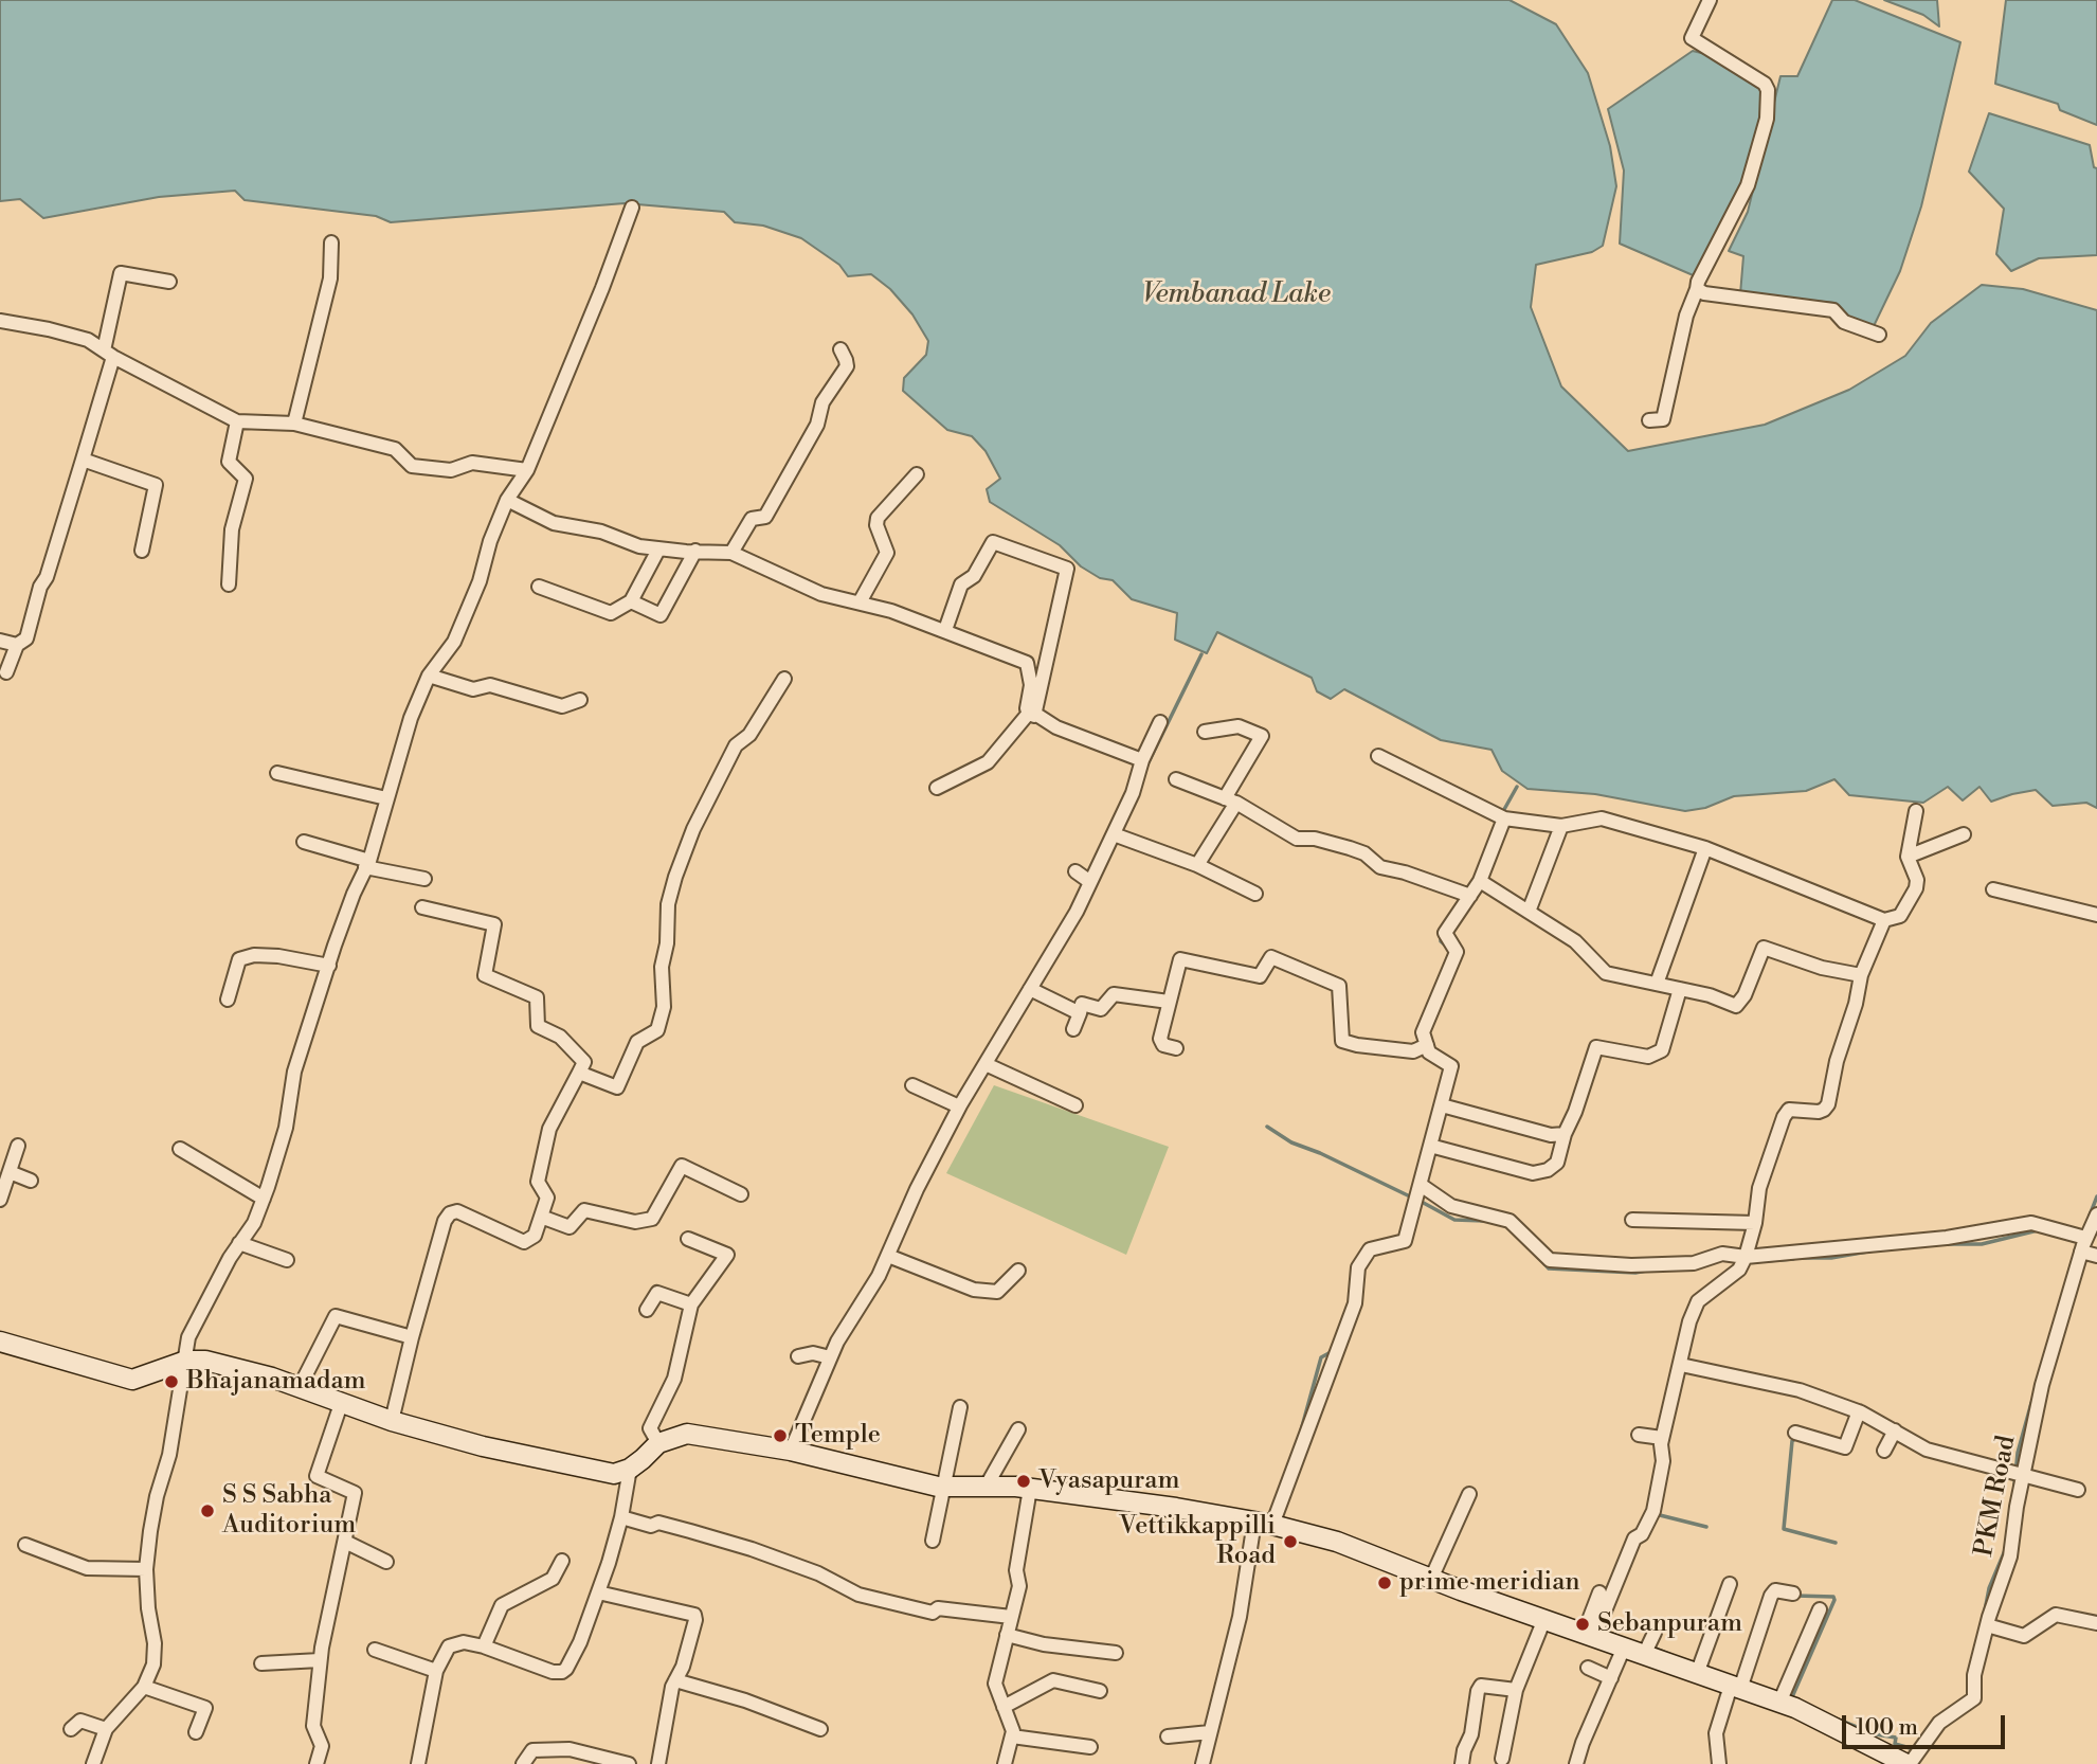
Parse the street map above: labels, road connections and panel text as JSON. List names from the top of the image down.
{
  "streets": {
    "street": ["PKM Road"]
  },
  "water": ["Vembanad Lake"],
  "places": [
    "Bhajanamadam",
    "Temple",
    "Vyasapuram",
    "S S Sabha Auditorium",
    "Vettikkappilli Road",
    "prime meridian",
    "Sebanpuram"
  ],
  "scale_bar": "100 m"
}
